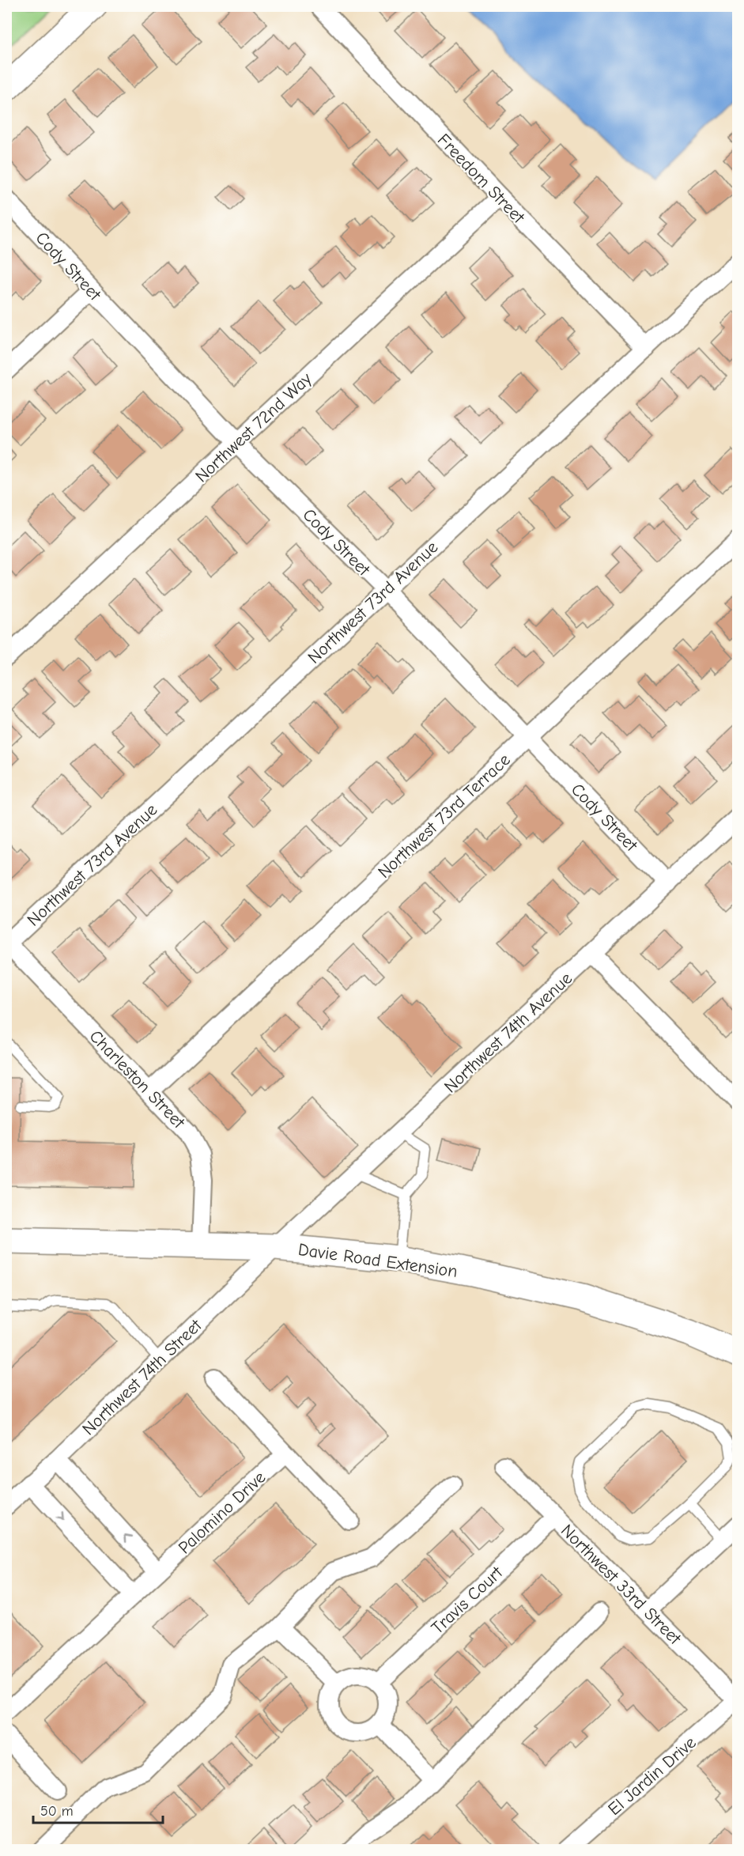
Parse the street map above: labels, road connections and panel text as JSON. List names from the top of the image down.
{
  "streets": {
    "main road": ["Davie Road Extension"],
    "street": [
      "Freedom Street",
      "Cody Street",
      "Northwest 72nd Way",
      "Northwest 73rd Avenue",
      "Northwest 73rd Terrace",
      "Northwest 74th Avenue",
      "Charleston Street",
      "Northwest 74th Street",
      "Palomino Drive",
      "Northwest 33rd Street",
      "Travis Court",
      "El Jardin Drive"
    ]
  },
  "crossings": [
    ["Freedom Street", "Northwest 72nd Way"],
    ["Freedom Street", "Northwest 73rd Avenue"],
    ["Cody Street", "Northwest 72nd Way"],
    ["Cody Street", "Northwest 73rd Avenue"],
    ["Cody Street", "Northwest 73rd Terrace"],
    ["Cody Street", "Northwest 74th Avenue"],
    ["Northwest 73rd Avenue", "Charleston Street"],
    ["Northwest 73rd Terrace", "Charleston Street"],
    ["Northwest 74th Avenue", "Davie Road Extension"],
    ["Northwest 74th Avenue", "Northwest 74th Street"],
    ["Charleston Street", "Davie Road Extension"],
    ["Davie Road Extension", "Northwest 74th Street"],
    ["Northwest 33rd Street", "Travis Court"],
    ["Northwest 33rd Street", "El Jardin Drive"]
  ],
  "scale_bar": "50 m"
}
